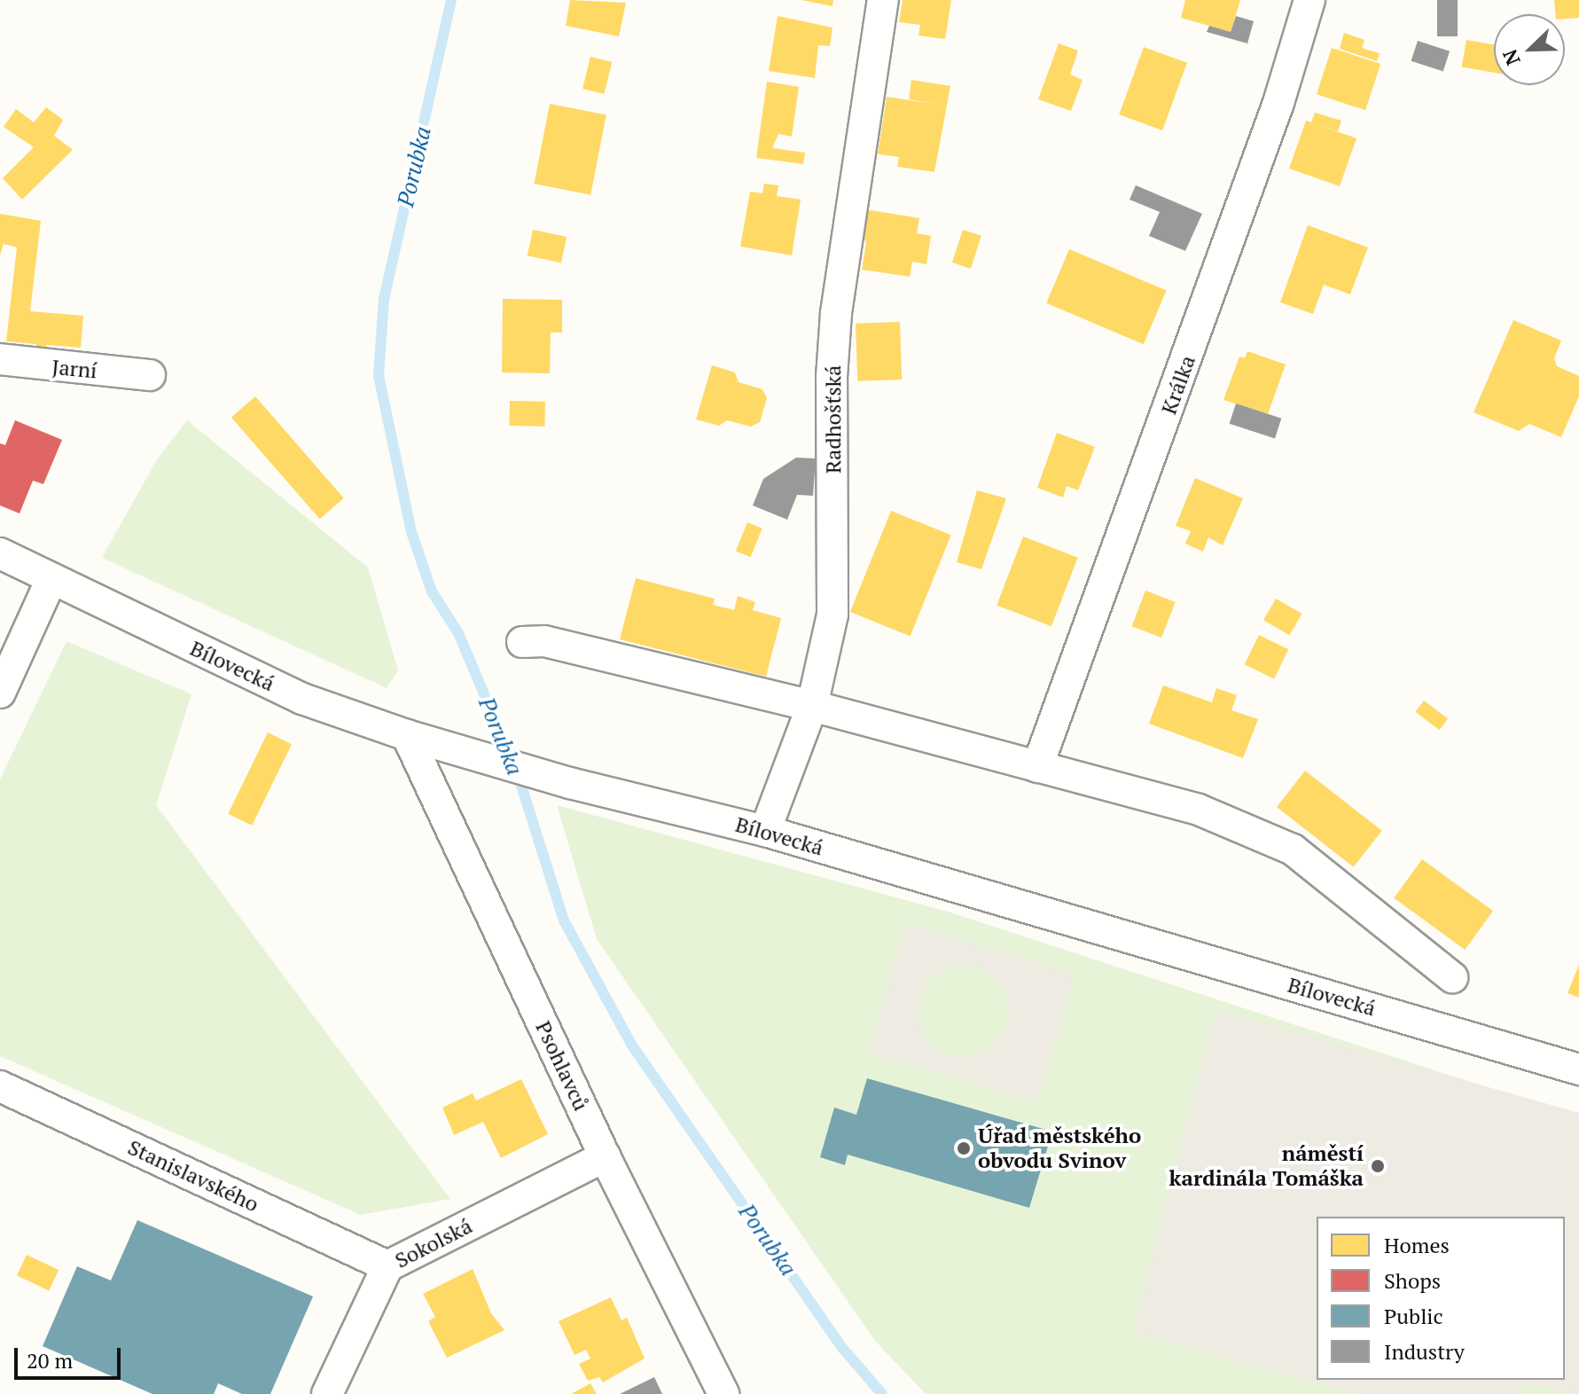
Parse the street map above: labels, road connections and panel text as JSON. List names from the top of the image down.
{
  "streets": {
    "street": [
      "Jarní",
      "Králka",
      "Radhošťská",
      "Bílovecká",
      "Psohlavců",
      "Stanislavského",
      "Sokolská"
    ]
  },
  "crossings": [
    ["Radhošťská", "Bílovecká"],
    ["Bílovecká", "Psohlavců"],
    ["Psohlavců", "Sokolská"],
    ["Stanislavského", "Sokolská"]
  ],
  "water": ["Porubka"],
  "places": ["Úřad městského obvodu Svinov", "náměstí kardinála Tomáška"],
  "legend": [
    "Homes",
    "Shops",
    "Public",
    "Industry"
  ],
  "scale_bar": "20 m",
  "north": "bottom left"
}
